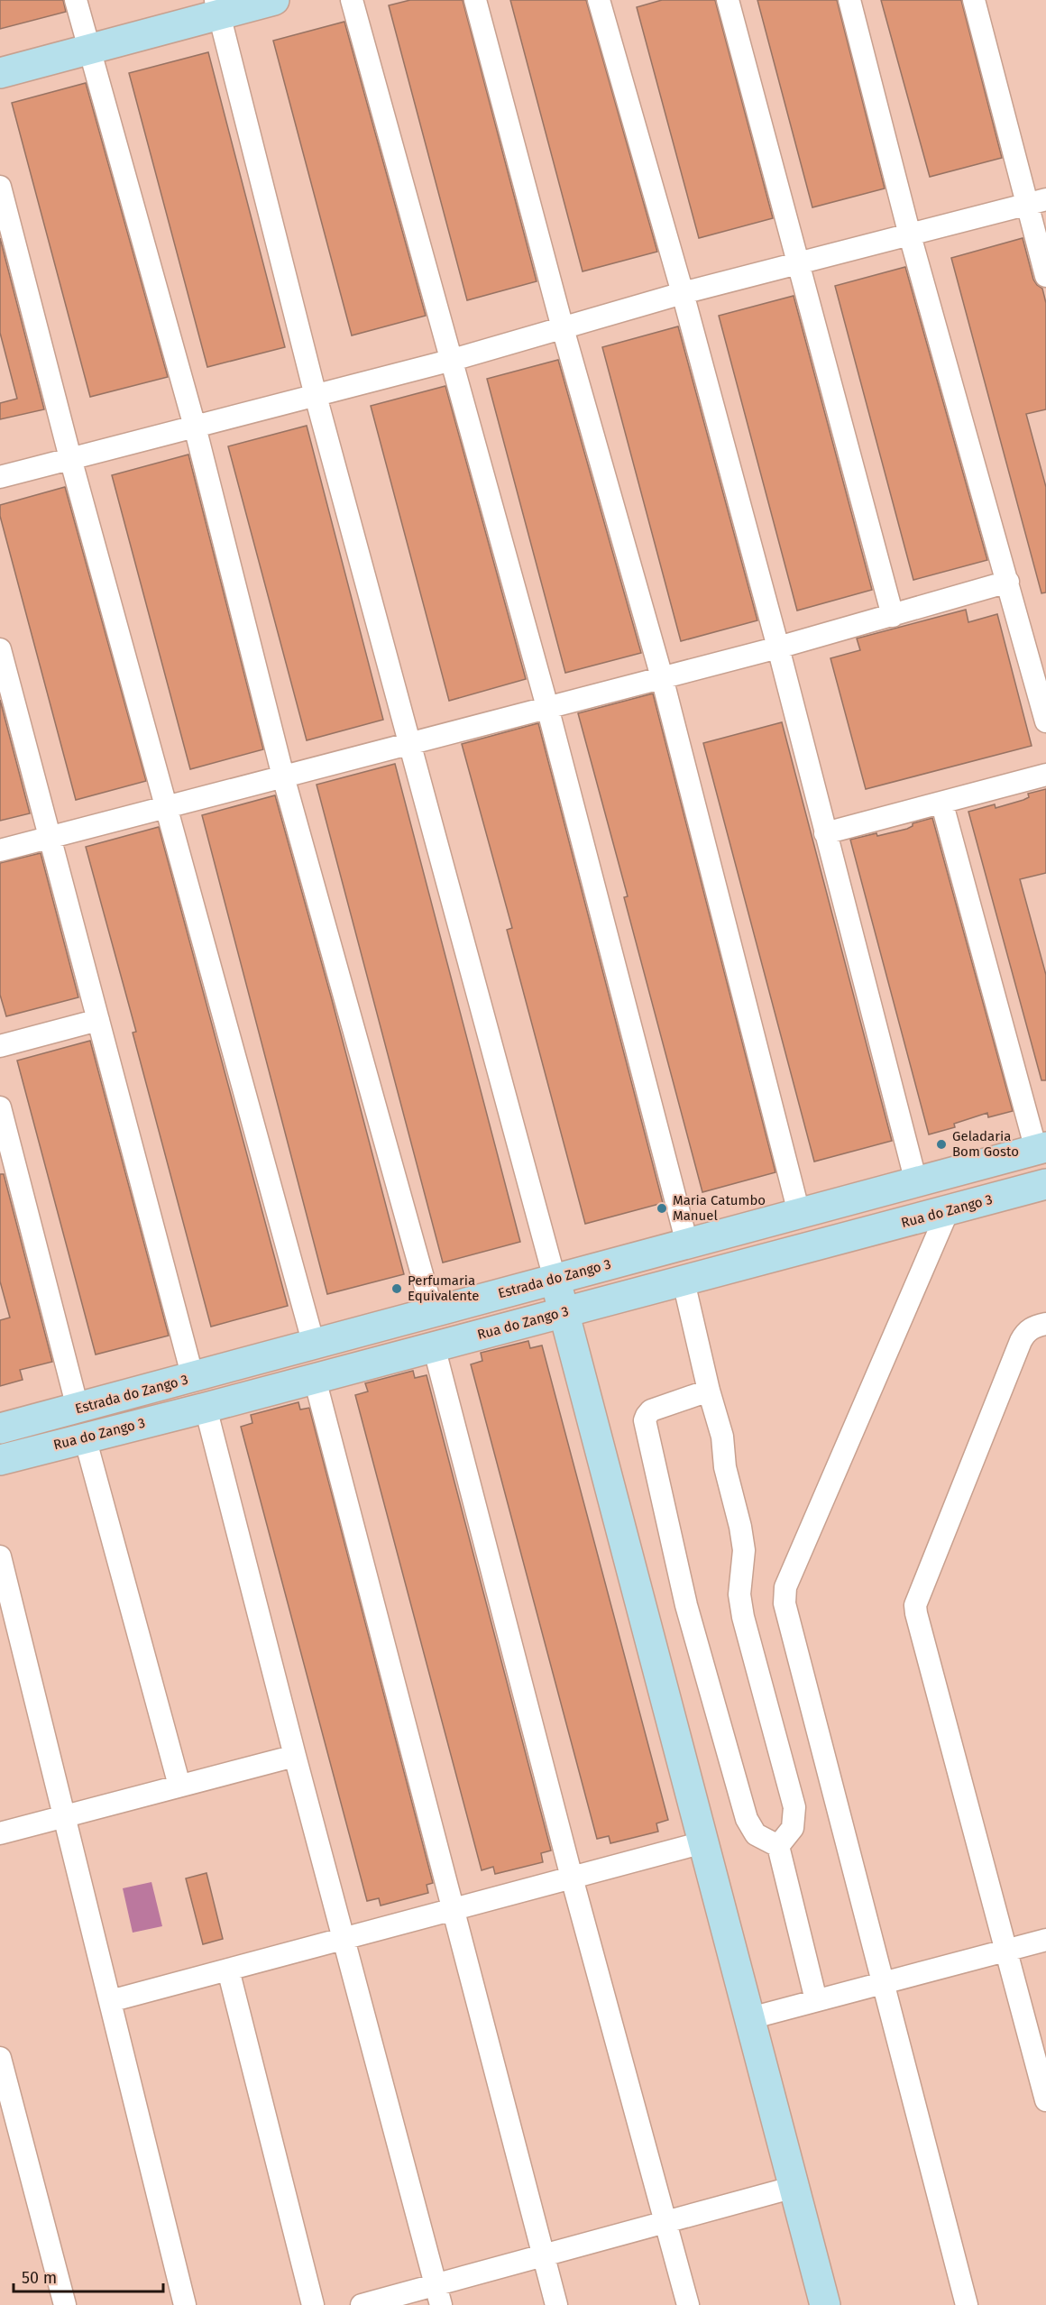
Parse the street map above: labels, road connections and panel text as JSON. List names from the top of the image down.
{
  "streets": {
    "street": ["Rua do Zango 3", "Estrada do Zango 3"]
  },
  "places": ["Geladaria Bom Gosto", "Maria Catumbo Manuel", "Perfumaria Equivalente"],
  "scale_bar": "50 m"
}
